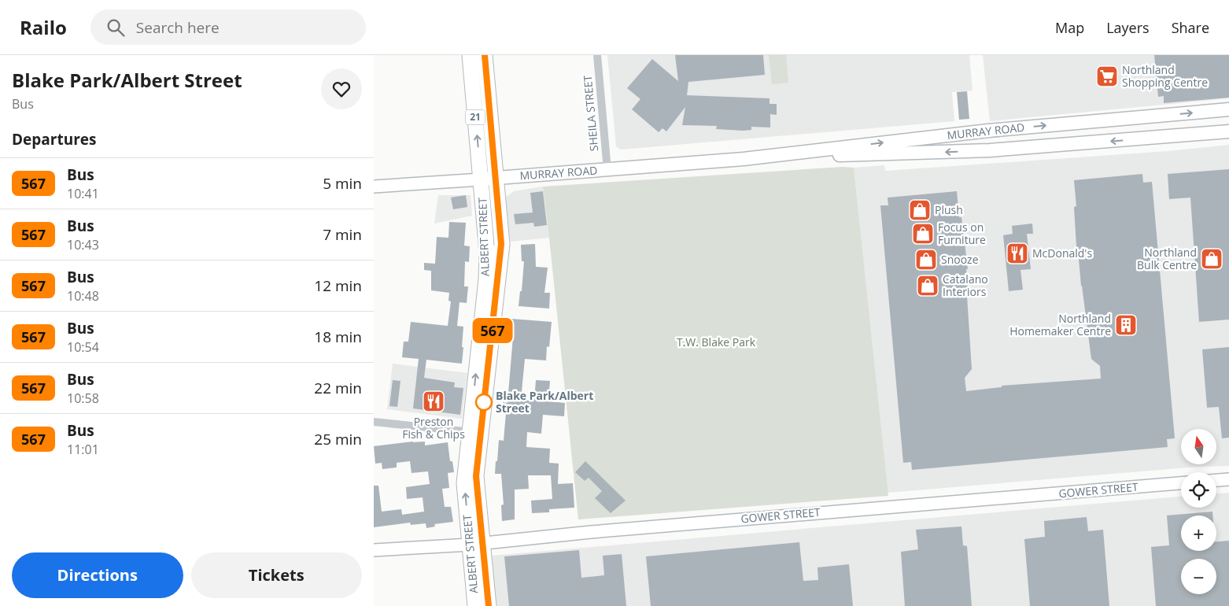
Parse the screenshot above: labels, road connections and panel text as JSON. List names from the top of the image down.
{
  "streets": {
    "highway": ["21", "ALBERT STREET"],
    "main road": ["MURRAY ROAD"],
    "street": ["SHEILA STREET", "GOWER STREET"]
  },
  "crossings": [
    ["SHEILA STREET", "MURRAY ROAD"],
    ["MURRAY ROAD", "ALBERT STREET"],
    ["ALBERT STREET", "GOWER STREET"]
  ],
  "parks": ["T.W. Blake Park"],
  "places": {
    "supermarket": ["Northland Shopping Centre"],
    "shop": [
      "Plush",
      "Focus on Furniture",
      "Northland Bulk Centre",
      "Snooze",
      "Catalano Interiors"
    ],
    "restaurant": ["McDonald's", "Preston Fish & Chips"],
    "building": ["Northland Homemaker Centre"],
    "other": ["Blake Park/Albert Street"]
  },
  "lines": ["bus line 567"],
  "north": "top",
  "page": {
    "header": "Railo",
    "search": "Search here",
    "nav": ["Map", "Layers", "Share"],
    "heading": [
      ["Blake Park/Albert Street", "Bus"],
      "Departures"
    ],
    "on_map": "567",
    "list": [
      {
        "mark": "567",
        "name": "Bus",
        "note": "10:41",
        "value": "5 min"
      },
      {
        "mark": "567",
        "name": "Bus",
        "note": "10:43",
        "value": "7 min"
      },
      {
        "mark": "567",
        "name": "Bus",
        "note": "10:48",
        "value": "12 min"
      },
      {
        "mark": "567",
        "name": "Bus",
        "note": "10:54",
        "value": "18 min"
      },
      {
        "mark": "567",
        "name": "Bus",
        "note": "10:58",
        "value": "22 min"
      },
      {
        "mark": "567",
        "name": "Bus",
        "note": "11:01",
        "value": "25 min"
      }
    ],
    "map_buttons": ["+", "−"],
    "buttons": ["Directions", "Tickets"]
  }
}
